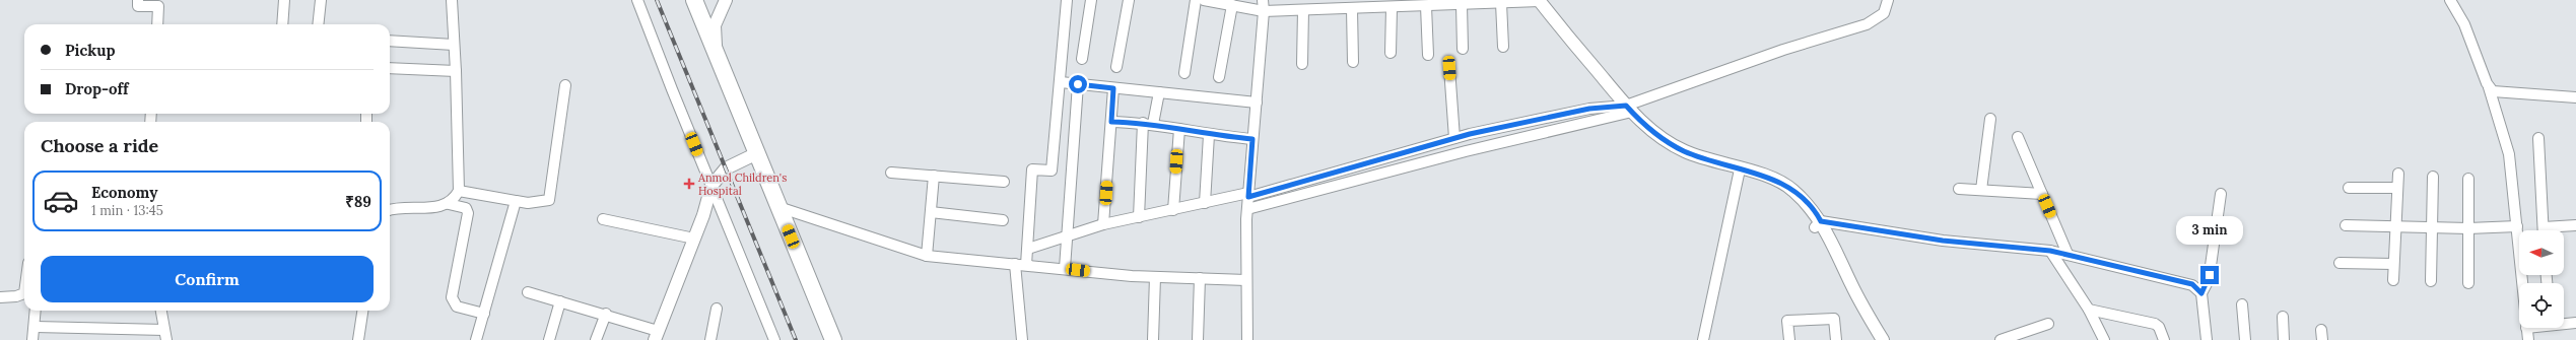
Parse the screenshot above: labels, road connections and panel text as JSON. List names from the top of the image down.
{
  "places": {
    "health": ["Anmol Children's Hospital"]
  },
  "north": "left",
  "page": {
    "banner": ["Pickup", "Drop-off"],
    "heading": "Choose a ride",
    "list": [
      {
        "name": "Economy",
        "note": "1 min · 13:45",
        "value": "₹89"
      }
    ],
    "bubble": "3 min",
    "buttons": "Confirm"
  }
}
